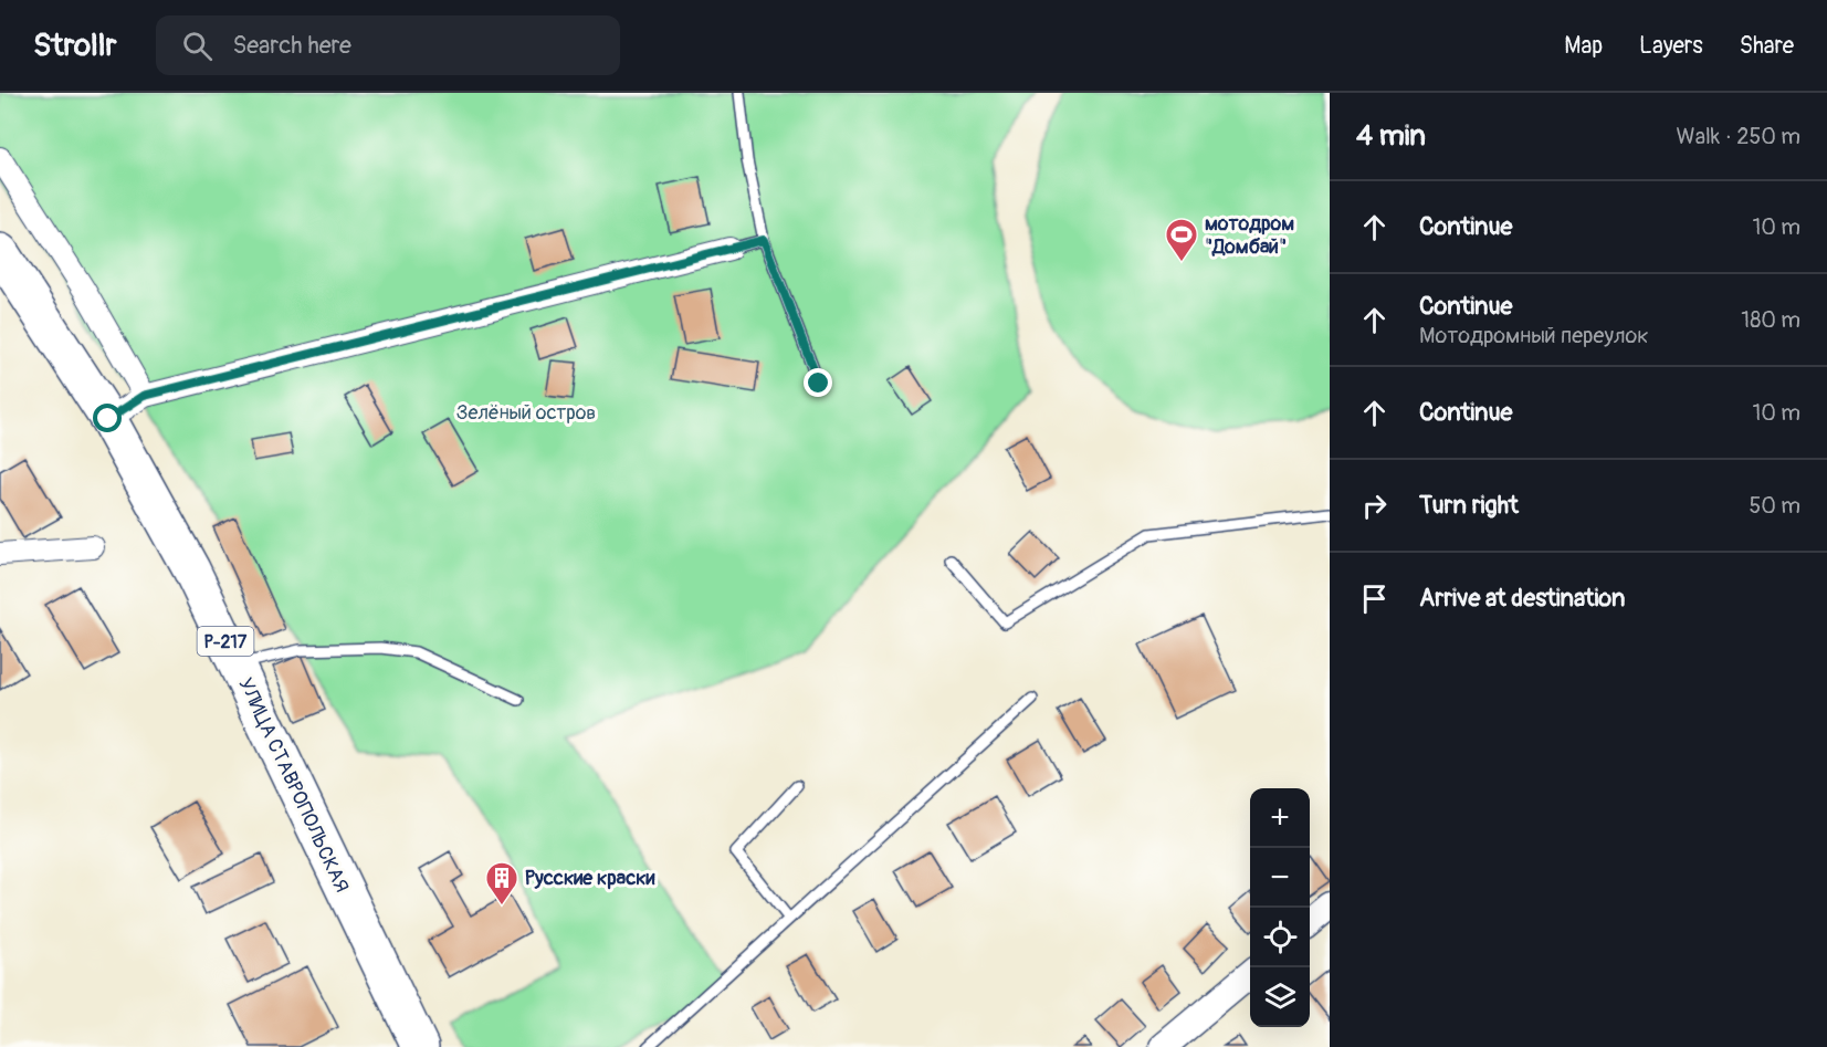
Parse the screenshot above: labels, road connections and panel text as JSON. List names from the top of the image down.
{
  "streets": {
    "highway": ["Р-217", "УЛИЦА СТАВРОПОЛЬСКАЯ"]
  },
  "parks": ["Зелёный остров"],
  "places": {
    "sports": ["мотодром \"Домбай\""],
    "building": ["Русские краски"]
  },
  "page": {
    "header": "Strollr",
    "search": "Search here",
    "nav": ["Map", "Layers", "Share"],
    "heading": ["4 min", "Walk · 250 m"],
    "list": [
      ["Continue", "10 m"],
      ["Continue", "Мотодромный переулок", "180 m"],
      ["Continue", "10 m"],
      ["Turn right", "50 m"],
      "Arrive at destination"
    ],
    "map_buttons": ["+", "−"]
  }
}
